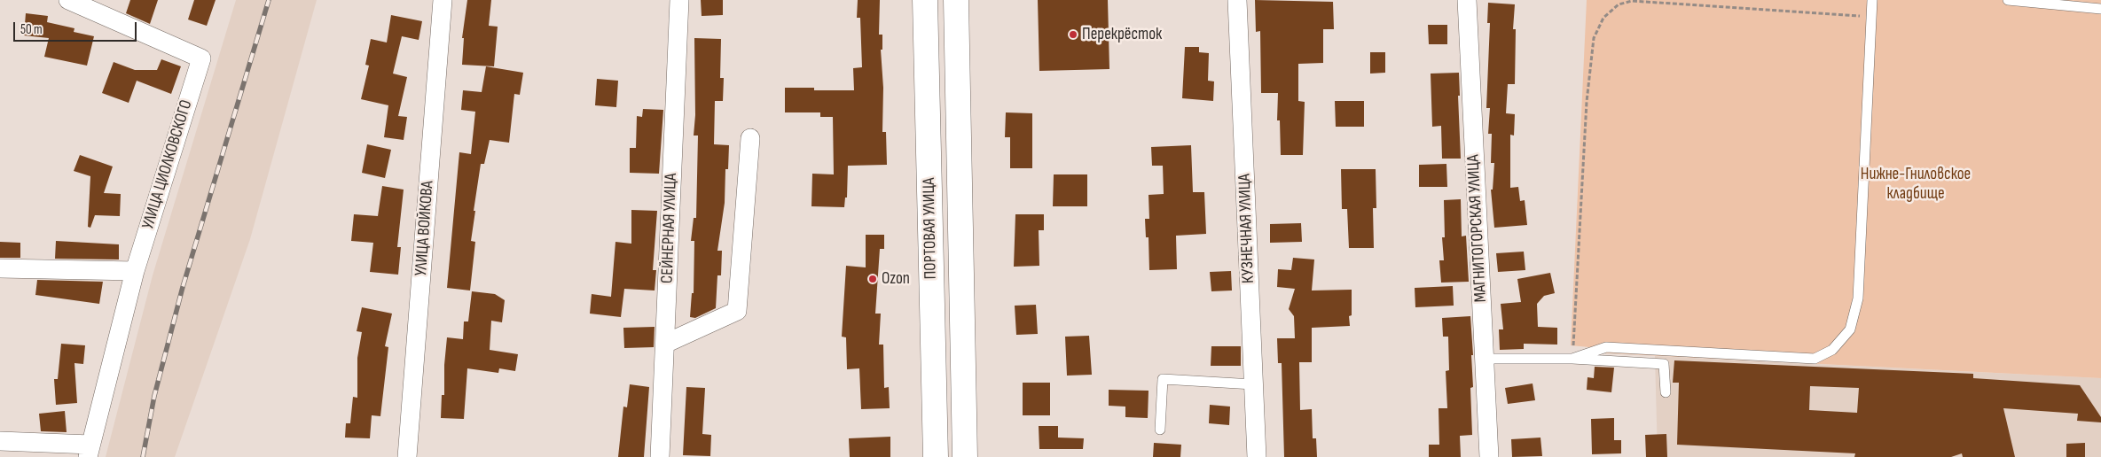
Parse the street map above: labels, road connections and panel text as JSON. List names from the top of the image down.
{
  "streets": {
    "main road": ["ПОРТОВАЯ УЛИЦА"],
    "street": [
      "УЛИЦА ЦИОЛКОВСКОГО",
      "УЛИЦА ВОЙКОВА",
      "СЕЙНЕРНАЯ УЛИЦА",
      "КУЗНЕЧНАЯ УЛИЦА",
      "МАГНИТОГОРСКАЯ УЛИЦА"
    ]
  },
  "parks": ["Нижне-Гниловское кладбище"],
  "places": ["Перекрёсток", "Ozon"],
  "scale_bar": "50 m"
}
